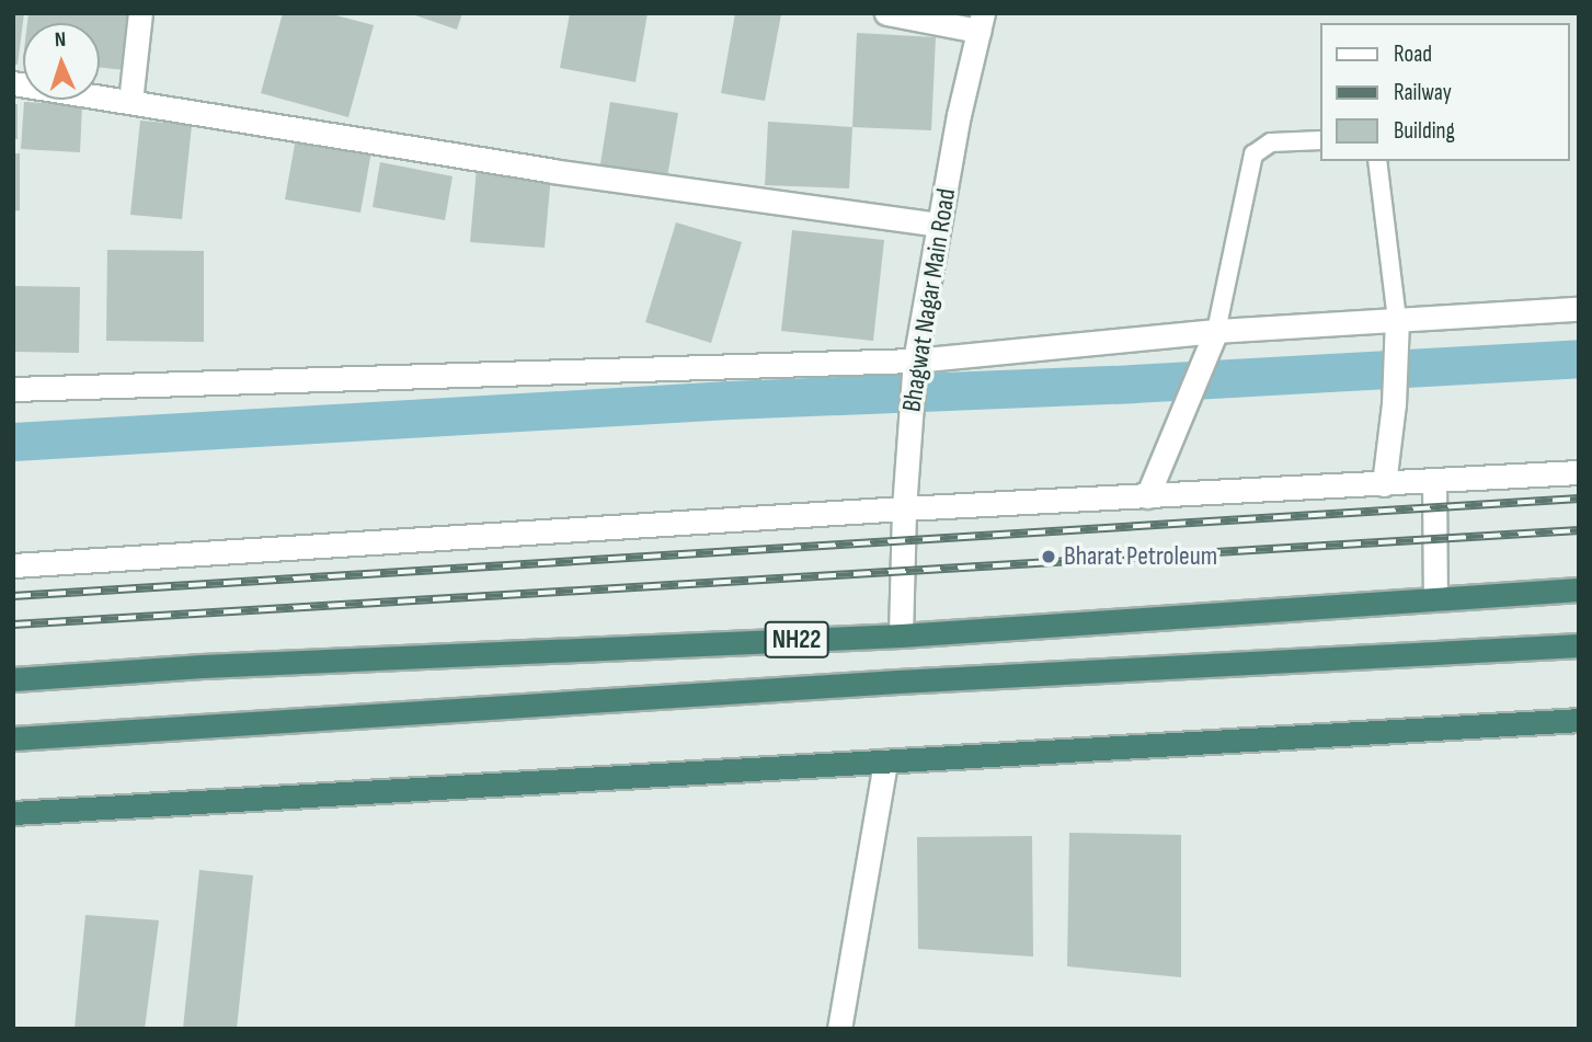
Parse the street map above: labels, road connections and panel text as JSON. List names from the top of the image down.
{
  "streets": {
    "highway": ["NH22"],
    "street": ["Bhagwat Nagar Main Road"]
  },
  "crossings": [
    ["Bhagwat Nagar Main Road", "NH22"]
  ],
  "places": ["Bharat Petroleum"],
  "legend": ["Road", "Railway", "Building"],
  "north": "top"
}
